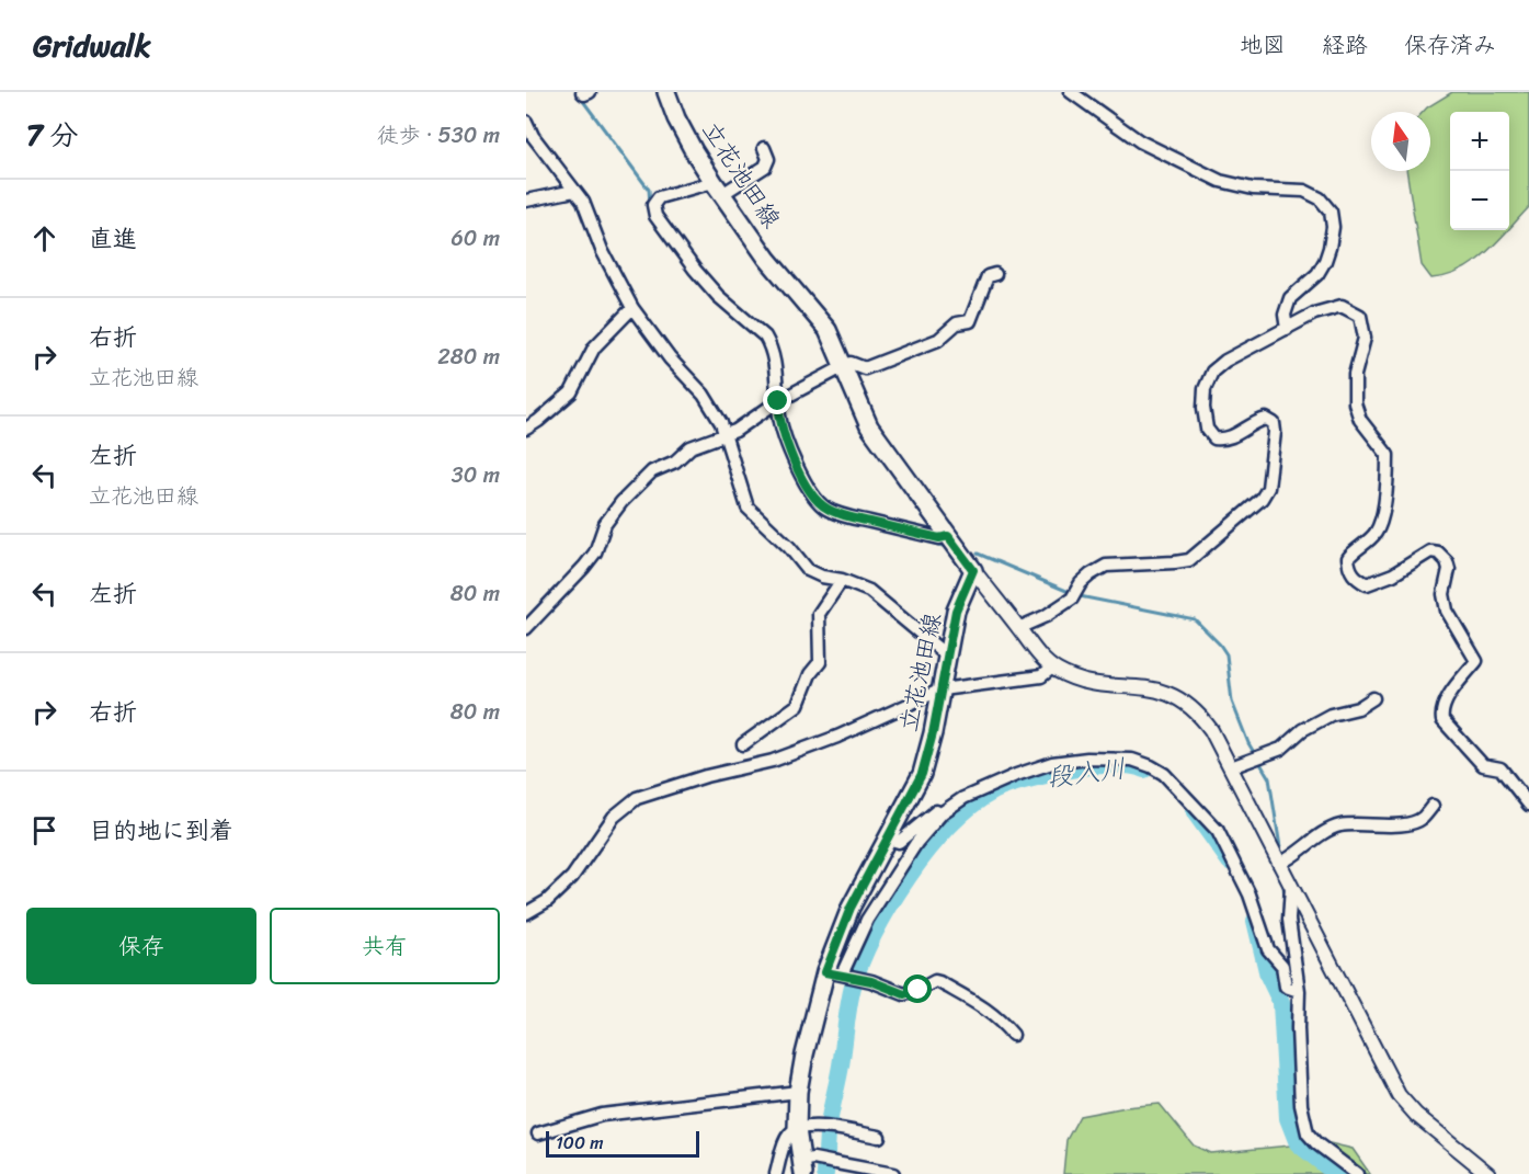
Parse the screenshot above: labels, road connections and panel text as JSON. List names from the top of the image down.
{
  "streets": {
    "main road": ["立花池田線"]
  },
  "water": ["段入川"],
  "scale_bar": "100 m",
  "north": "top",
  "page": {
    "header": "Gridwalk",
    "nav": ["地図", "経路", "保存済み"],
    "heading": ["7 分", "徒歩 · 530 m"],
    "map_buttons": ["+", "−"],
    "list": [
      ["直進", "60 m"],
      ["右折", "立花池田線", "280 m"],
      ["左折", "立花池田線", "30 m"],
      ["左折", "80 m"],
      ["右折", "80 m"],
      "目的地に到着"
    ],
    "buttons": ["保存", "共有"],
    "scale": "100 m"
  }
}
